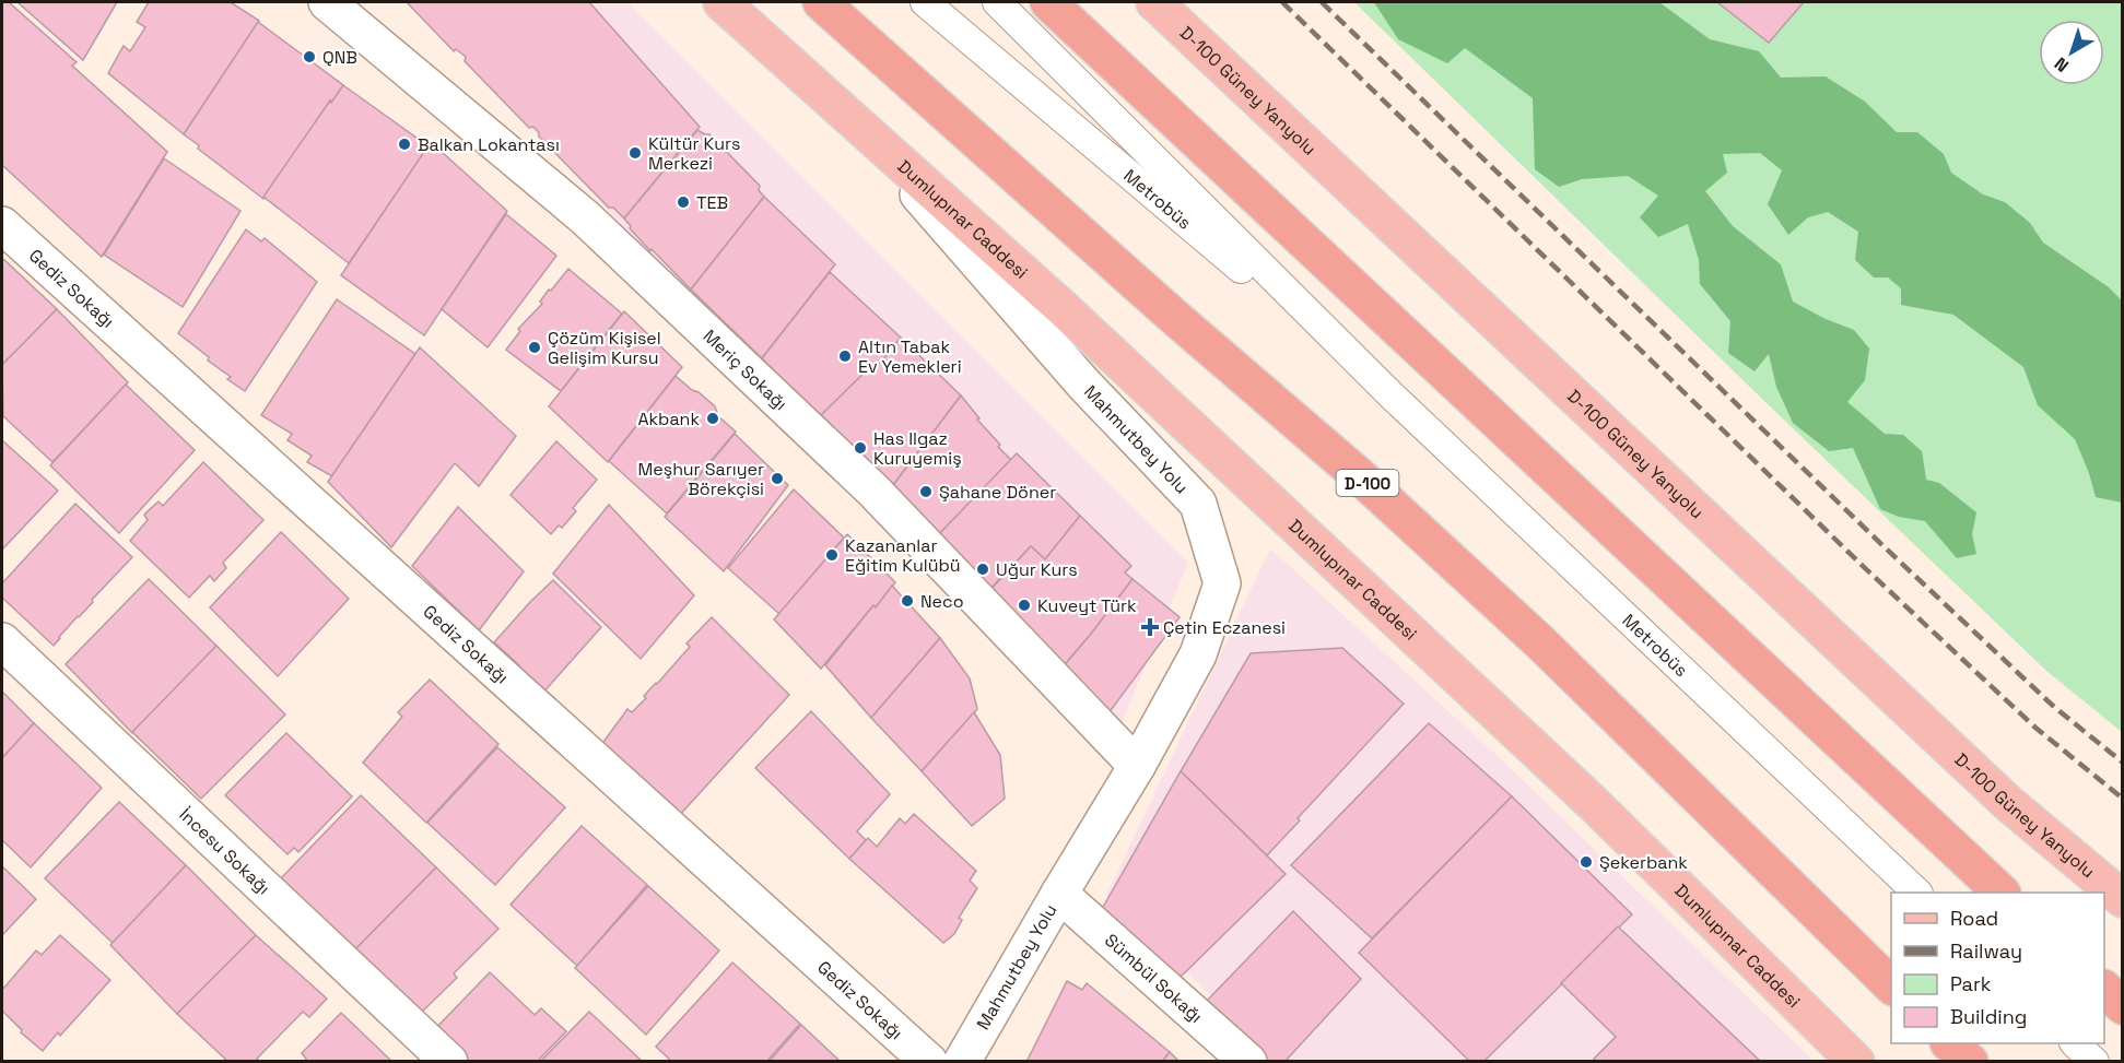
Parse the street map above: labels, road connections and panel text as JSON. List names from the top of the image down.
{
  "streets": {
    "highway": ["D-100"],
    "main road": ["D-100 Güney Yanyolu", "Dumlupınar Caddesi"],
    "street": [
      "Gediz Sokağı",
      "Meriç Sokağı",
      "Mahmutbey Yolu",
      "İncesu Sokağı",
      "Sümbül Sokağı"
    ],
    "lane": ["Metrobüs"]
  },
  "crossings": [
    ["Dumlupınar Caddesi", "Mahmutbey Yolu"],
    ["Meriç Sokağı", "Mahmutbey Yolu"],
    ["Mahmutbey Yolu", "Sümbül Sokağı"]
  ],
  "places": {
    "other": [
      "QNB",
      "Balkan Lokantası",
      "Kültür Kurs Merkezi",
      "TEB",
      "Çözüm Kişisel Gelişim Kursu",
      "Altın Tabak Ev Yemekleri",
      "Akbank",
      "Has Ilgaz Kuruyemiş",
      "Meşhur Sarıyer Börekçisi",
      "Şahane Döner",
      "Kazananlar Eğitim Kulübü",
      "Uğur Kurs",
      "Neco",
      "Kuveyt Türk",
      "Şekerbank"
    ],
    "health": ["Çetin Eczanesi"]
  },
  "legend": [
    "Road",
    "Railway",
    "Park",
    "Building"
  ],
  "north": "bottom left"
}
